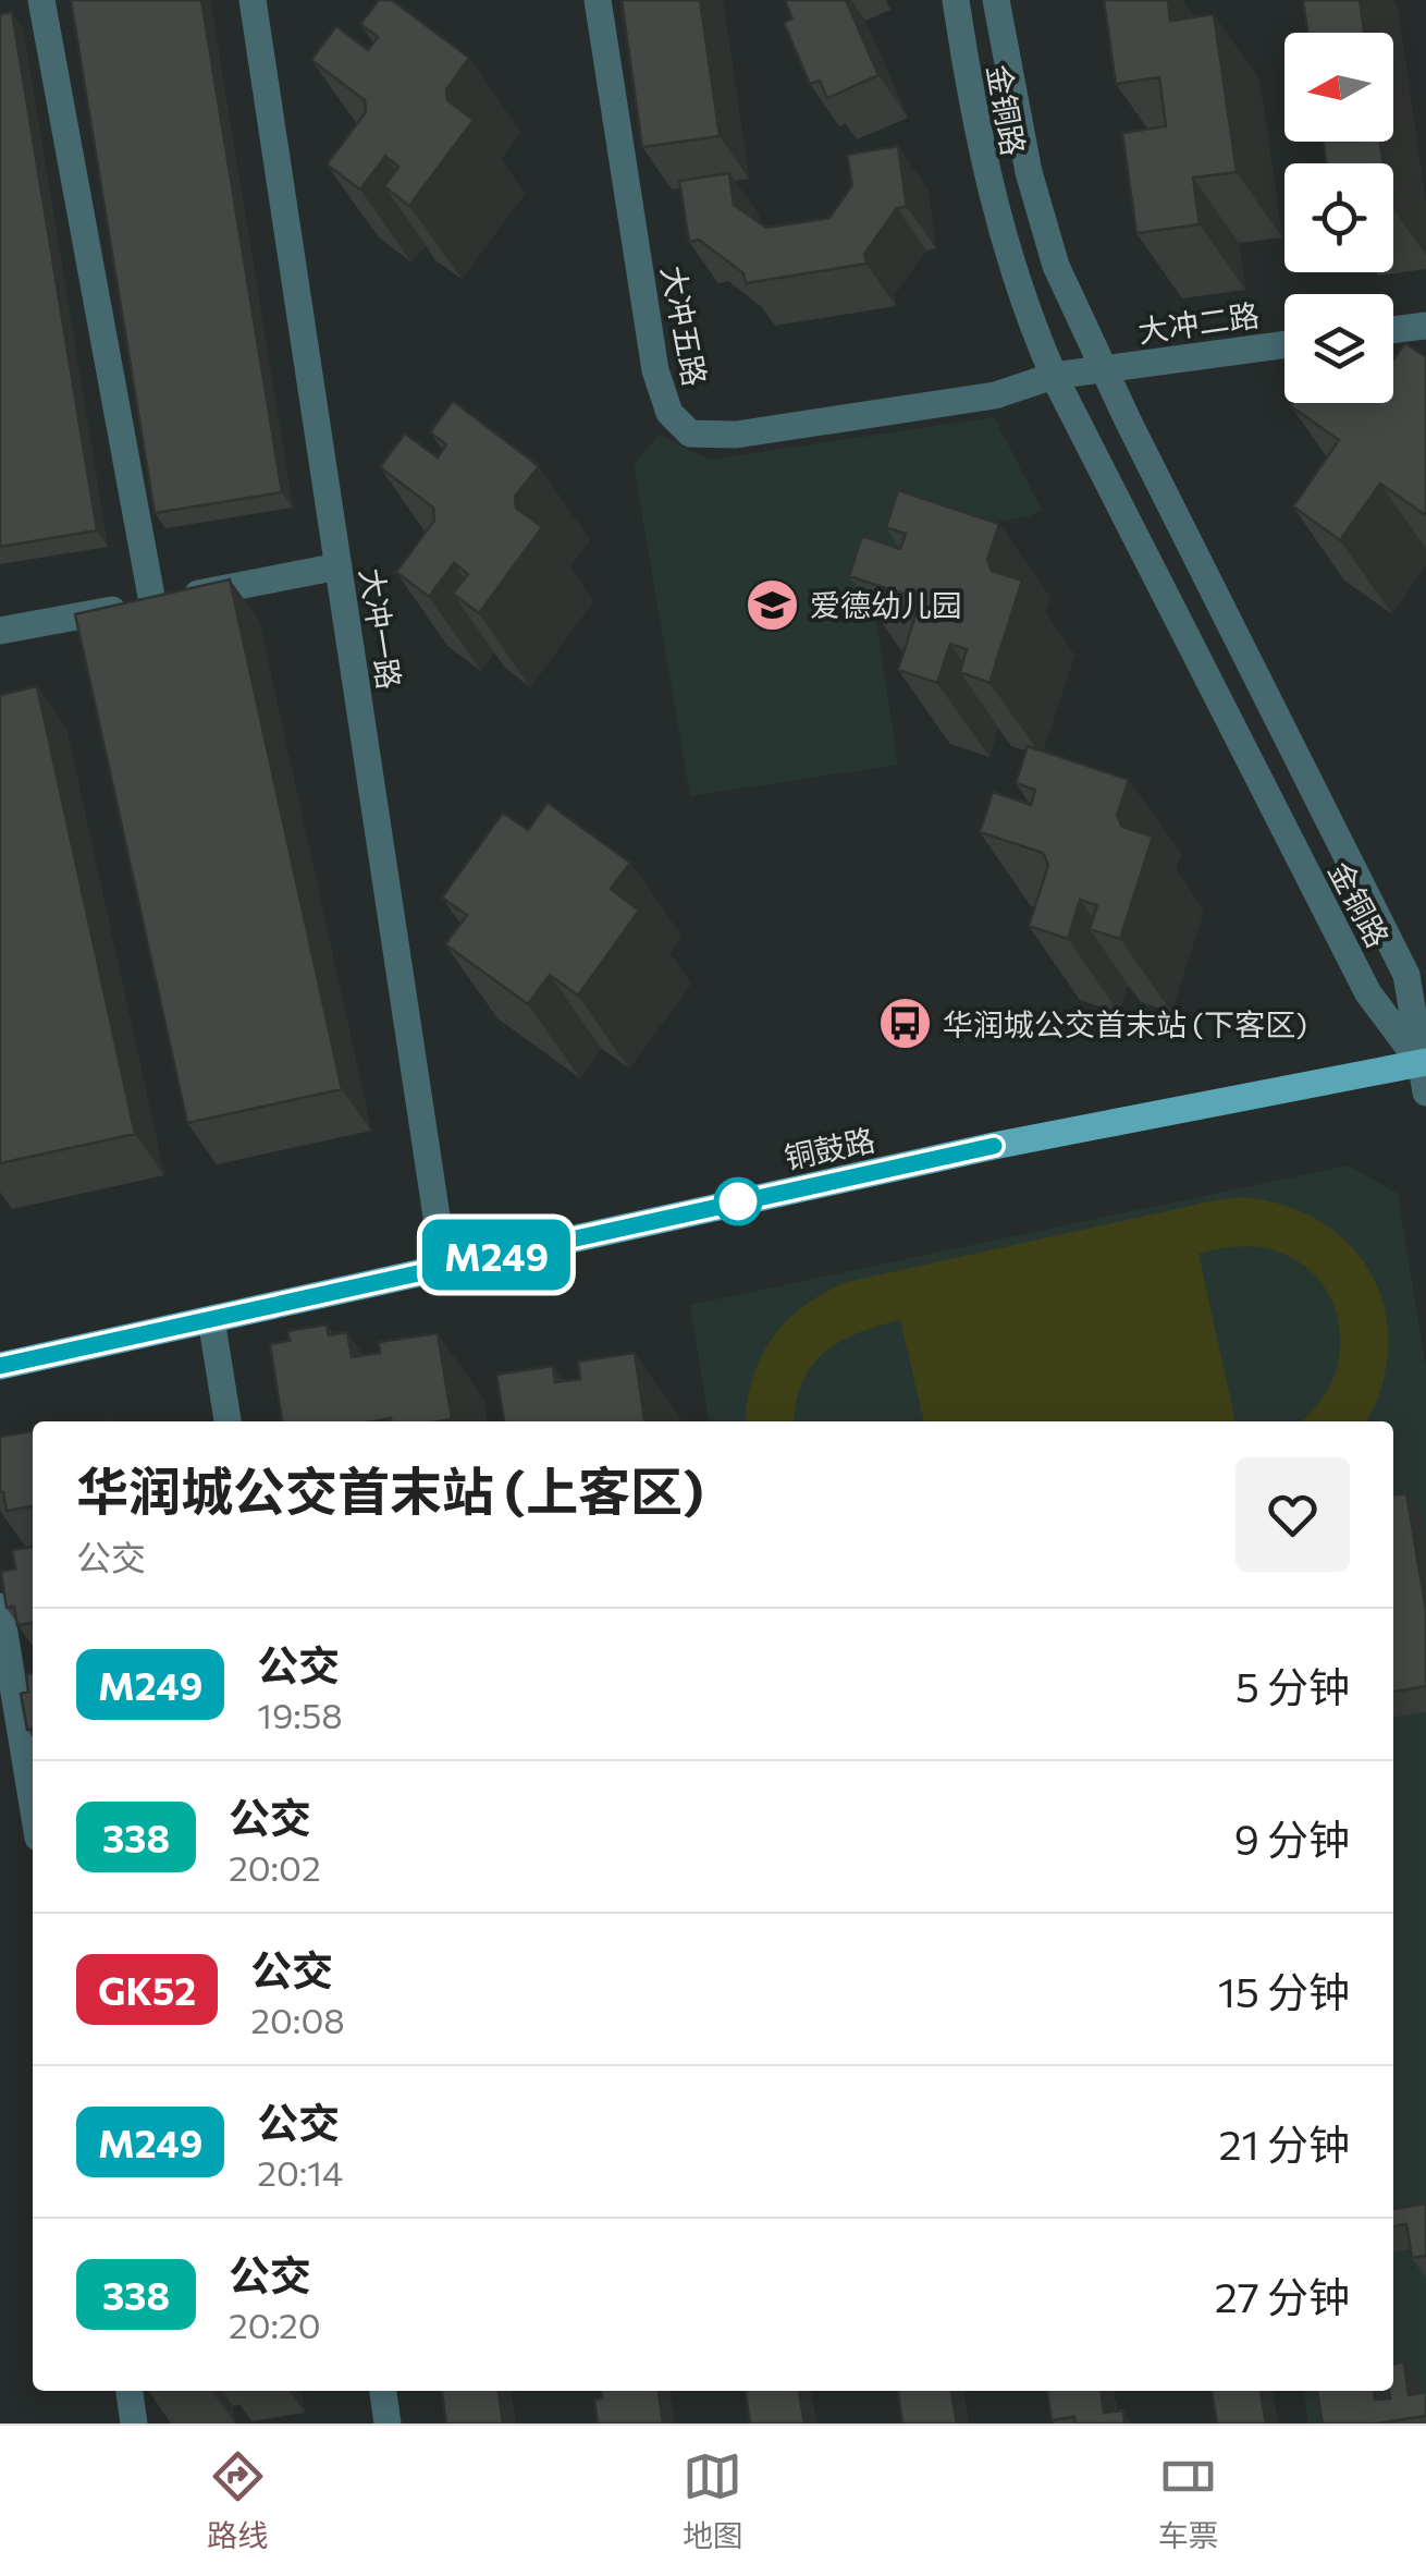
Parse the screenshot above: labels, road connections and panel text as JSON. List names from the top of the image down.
{
  "streets": {
    "main road": ["铜鼓路"],
    "street": [
      "金铜路",
      "大冲二路",
      "大冲五路",
      "大冲一路"
    ]
  },
  "crossings": [
    ["金铜路", "大冲二路"],
    ["金铜路", "大冲五路"],
    ["金铜路", "铜鼓路"],
    ["大冲二路", "大冲五路"],
    ["大冲一路", "铜鼓路"]
  ],
  "places": {
    "school or university": ["爱德幼儿园"],
    "bus stop": ["华润城公交首末站 (下客区)"]
  },
  "lines": ["bus line M249"],
  "north": "left",
  "page": {
    "on_map": "M249",
    "heading": ["华润城公交首末站 (上客区)", "公交"],
    "list": [
      {
        "mark": "M249",
        "name": "公交",
        "note": "19:58",
        "value": "5 分钟"
      },
      {
        "mark": "338",
        "name": "公交",
        "note": "20:02",
        "value": "9 分钟"
      },
      {
        "mark": "GK52",
        "name": "公交",
        "note": "20:08",
        "value": "15 分钟"
      },
      {
        "mark": "M249",
        "name": "公交",
        "note": "20:14",
        "value": "21 分钟"
      },
      {
        "mark": "338",
        "name": "公交",
        "note": "20:20",
        "value": "27 分钟"
      }
    ],
    "tabs": ["路线", "地图", "车票"]
  }
}
